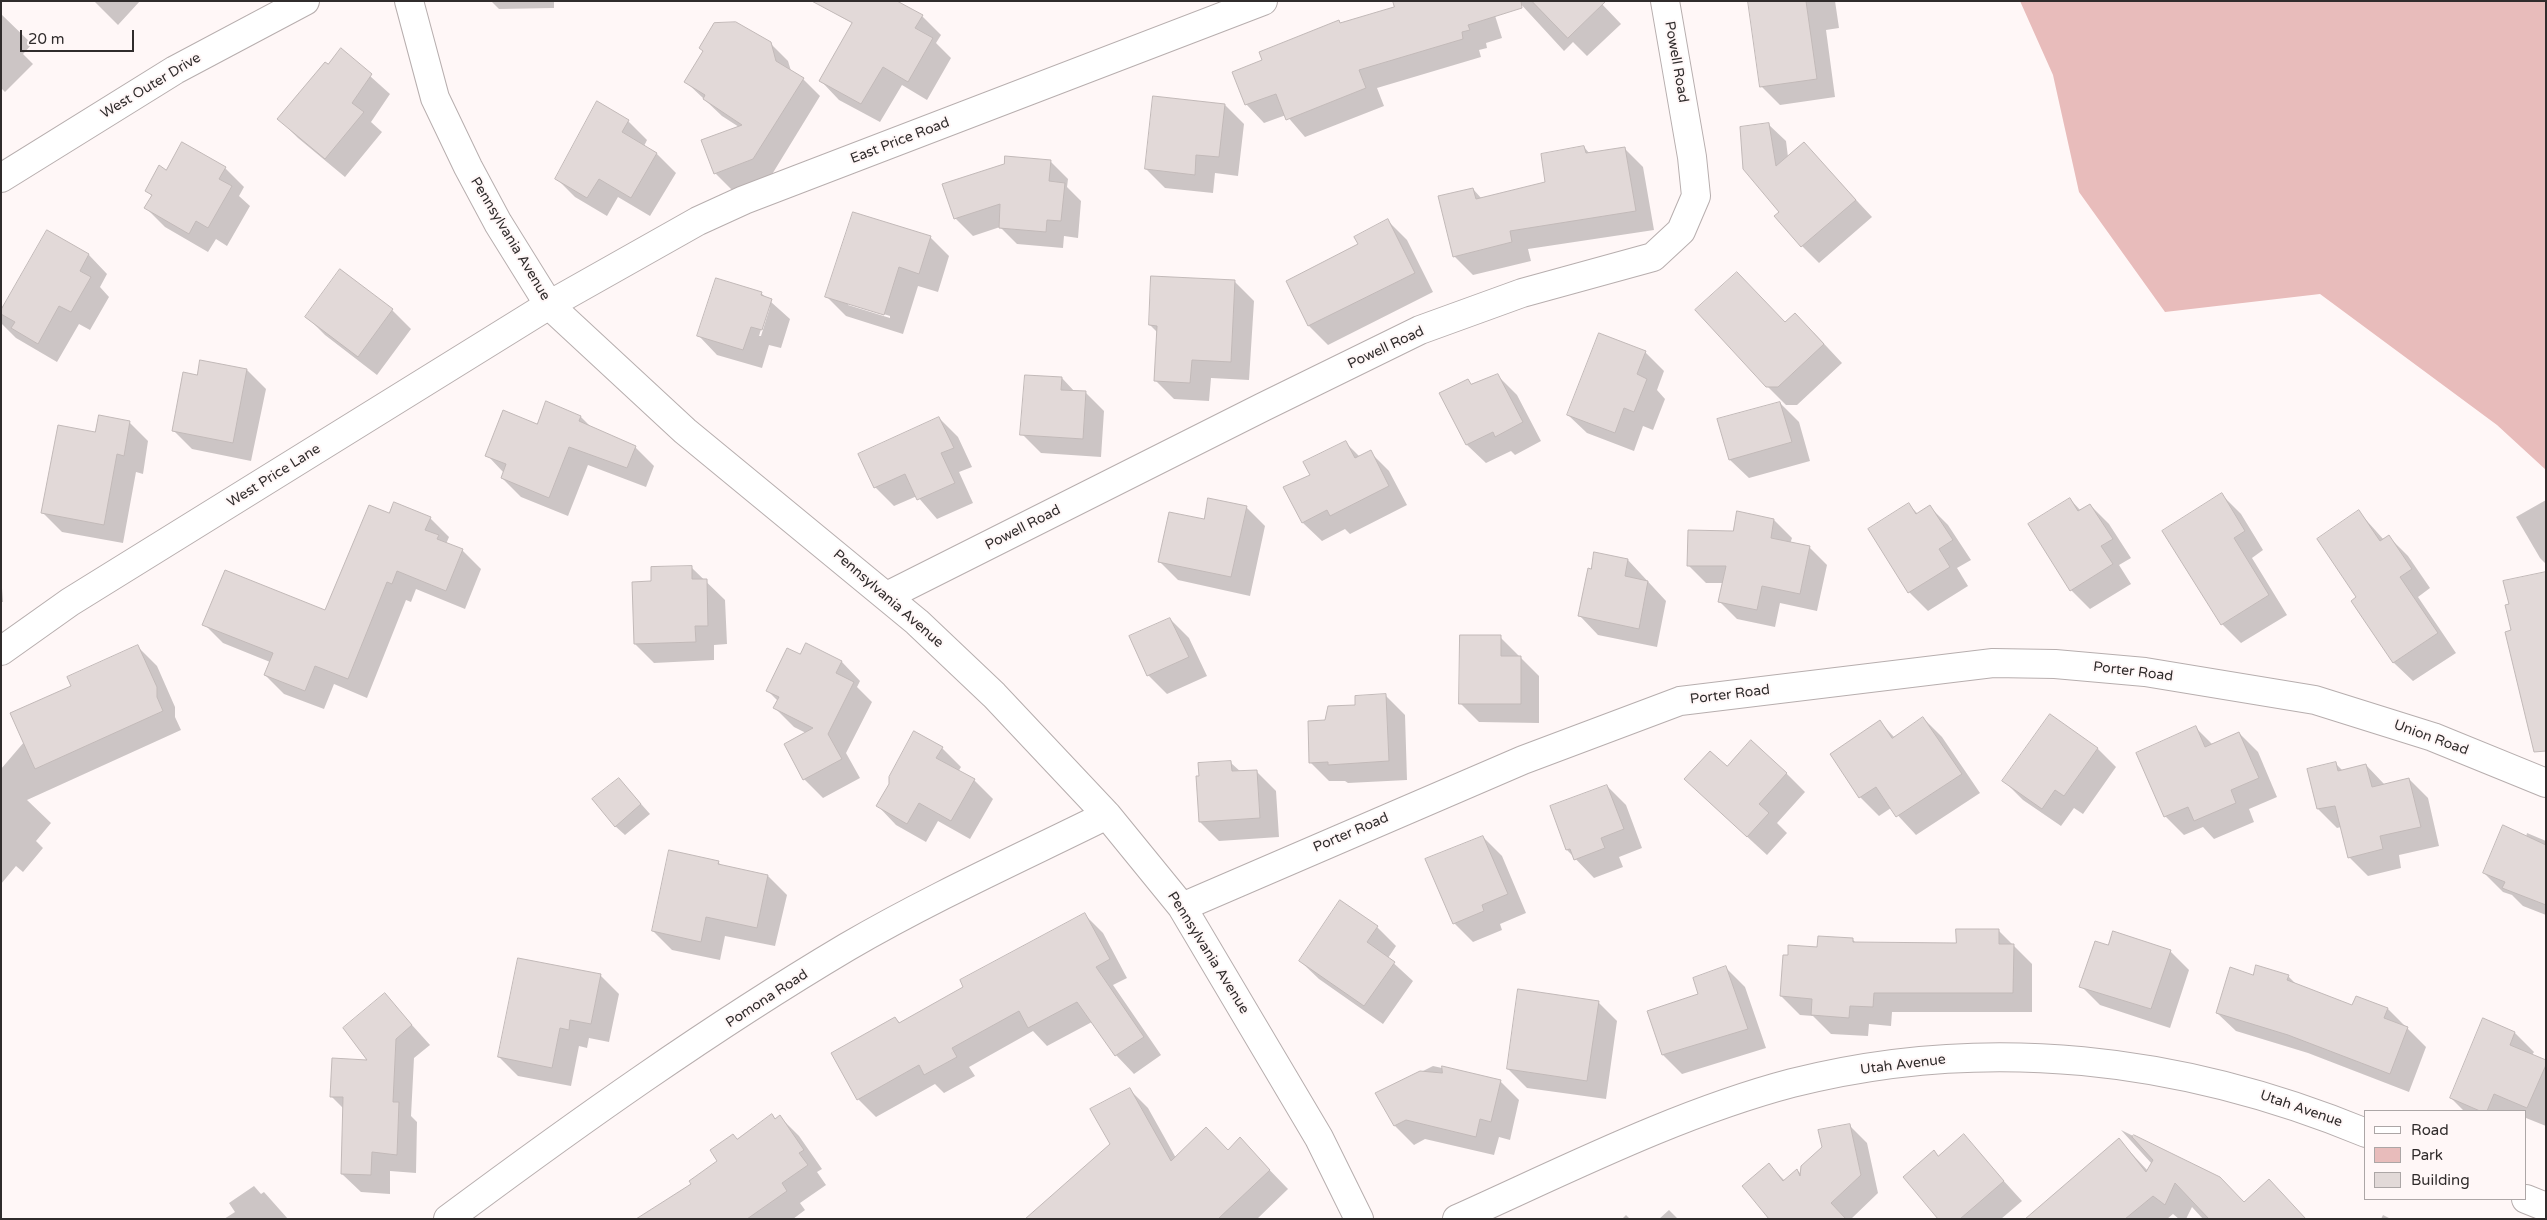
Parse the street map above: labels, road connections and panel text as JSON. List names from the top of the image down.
{
  "streets": {
    "street": [
      "Powell Road",
      "West Outer Drive",
      "East Price Road",
      "Pennsylvania Avenue",
      "West Price Lane",
      "Porter Road",
      "Union Road",
      "Pomona Road",
      "Utah Avenue"
    ]
  },
  "crossings": [
    ["Powell Road", "Pennsylvania Avenue"],
    ["East Price Road", "Pennsylvania Avenue"],
    ["East Price Road", "West Price Lane"],
    ["Pennsylvania Avenue", "West Price Lane"],
    ["Pennsylvania Avenue", "Porter Road"],
    ["Pennsylvania Avenue", "Pomona Road"],
    ["Porter Road", "Union Road"]
  ],
  "legend": ["Road", "Park", "Building"],
  "scale_bar": "20 m"
}
